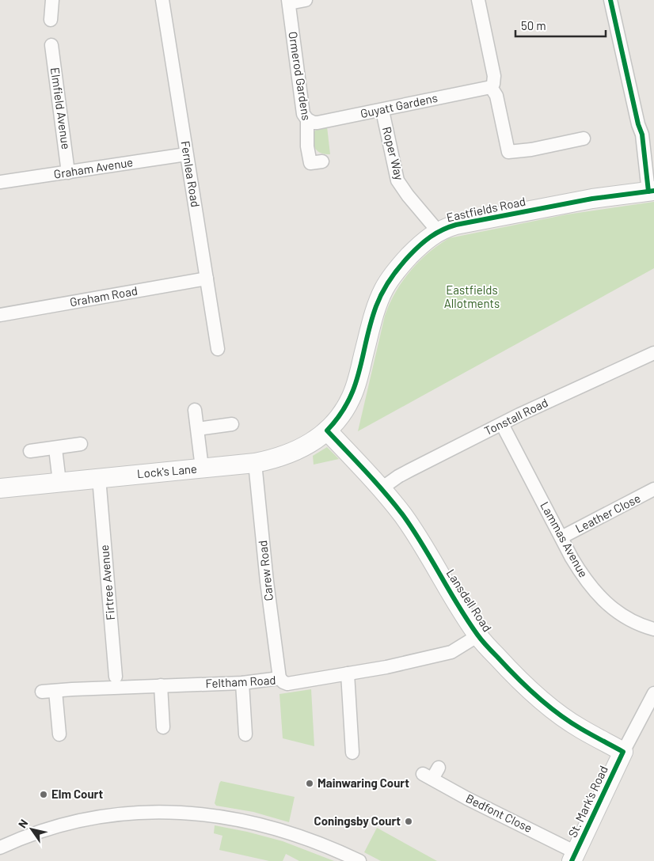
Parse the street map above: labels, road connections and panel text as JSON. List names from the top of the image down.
{
  "streets": {
    "street": [
      "Ormerod Gardens",
      "Guyatt Gardens",
      "Elmfield Avenue",
      "Roper Way",
      "Graham Avenue",
      "Fernlea Road",
      "Eastfields Road",
      "Graham Road",
      "Tonstall Road",
      "Lock's Lane",
      "Leather Close",
      "Lammas Avenue",
      "Carew Road",
      "Firtree Avenue",
      "Lansdell Road",
      "Feltham Road",
      "St. Mark's Road",
      "Bedfont Close"
    ]
  },
  "crossings": [
    ["Ormerod Gardens", "Guyatt Gardens"],
    ["Guyatt Gardens", "Roper Way"],
    ["Elmfield Avenue", "Graham Avenue"],
    ["Roper Way", "Eastfields Road"],
    ["Graham Avenue", "Fernlea Road"],
    ["Fernlea Road", "Graham Road"],
    ["Eastfields Road", "Lock's Lane"],
    ["Eastfields Road", "Lansdell Road"],
    ["Tonstall Road", "Lammas Avenue"],
    ["Tonstall Road", "Lansdell Road"],
    ["Lock's Lane", "Carew Road"],
    ["Lock's Lane", "Firtree Avenue"],
    ["Lock's Lane", "Lansdell Road"],
    ["Leather Close", "Lammas Avenue"],
    ["Carew Road", "Feltham Road"],
    ["Lansdell Road", "Feltham Road"],
    ["Lansdell Road", "St. Mark's Road"],
    ["St. Mark's Road", "Bedfont Close"]
  ],
  "parks": ["Eastfields Allotments"],
  "places": ["Mainwaring Court", "Elm Court", "Coningsby Court"],
  "scale_bar": "50 m",
  "north": "top left"
}
